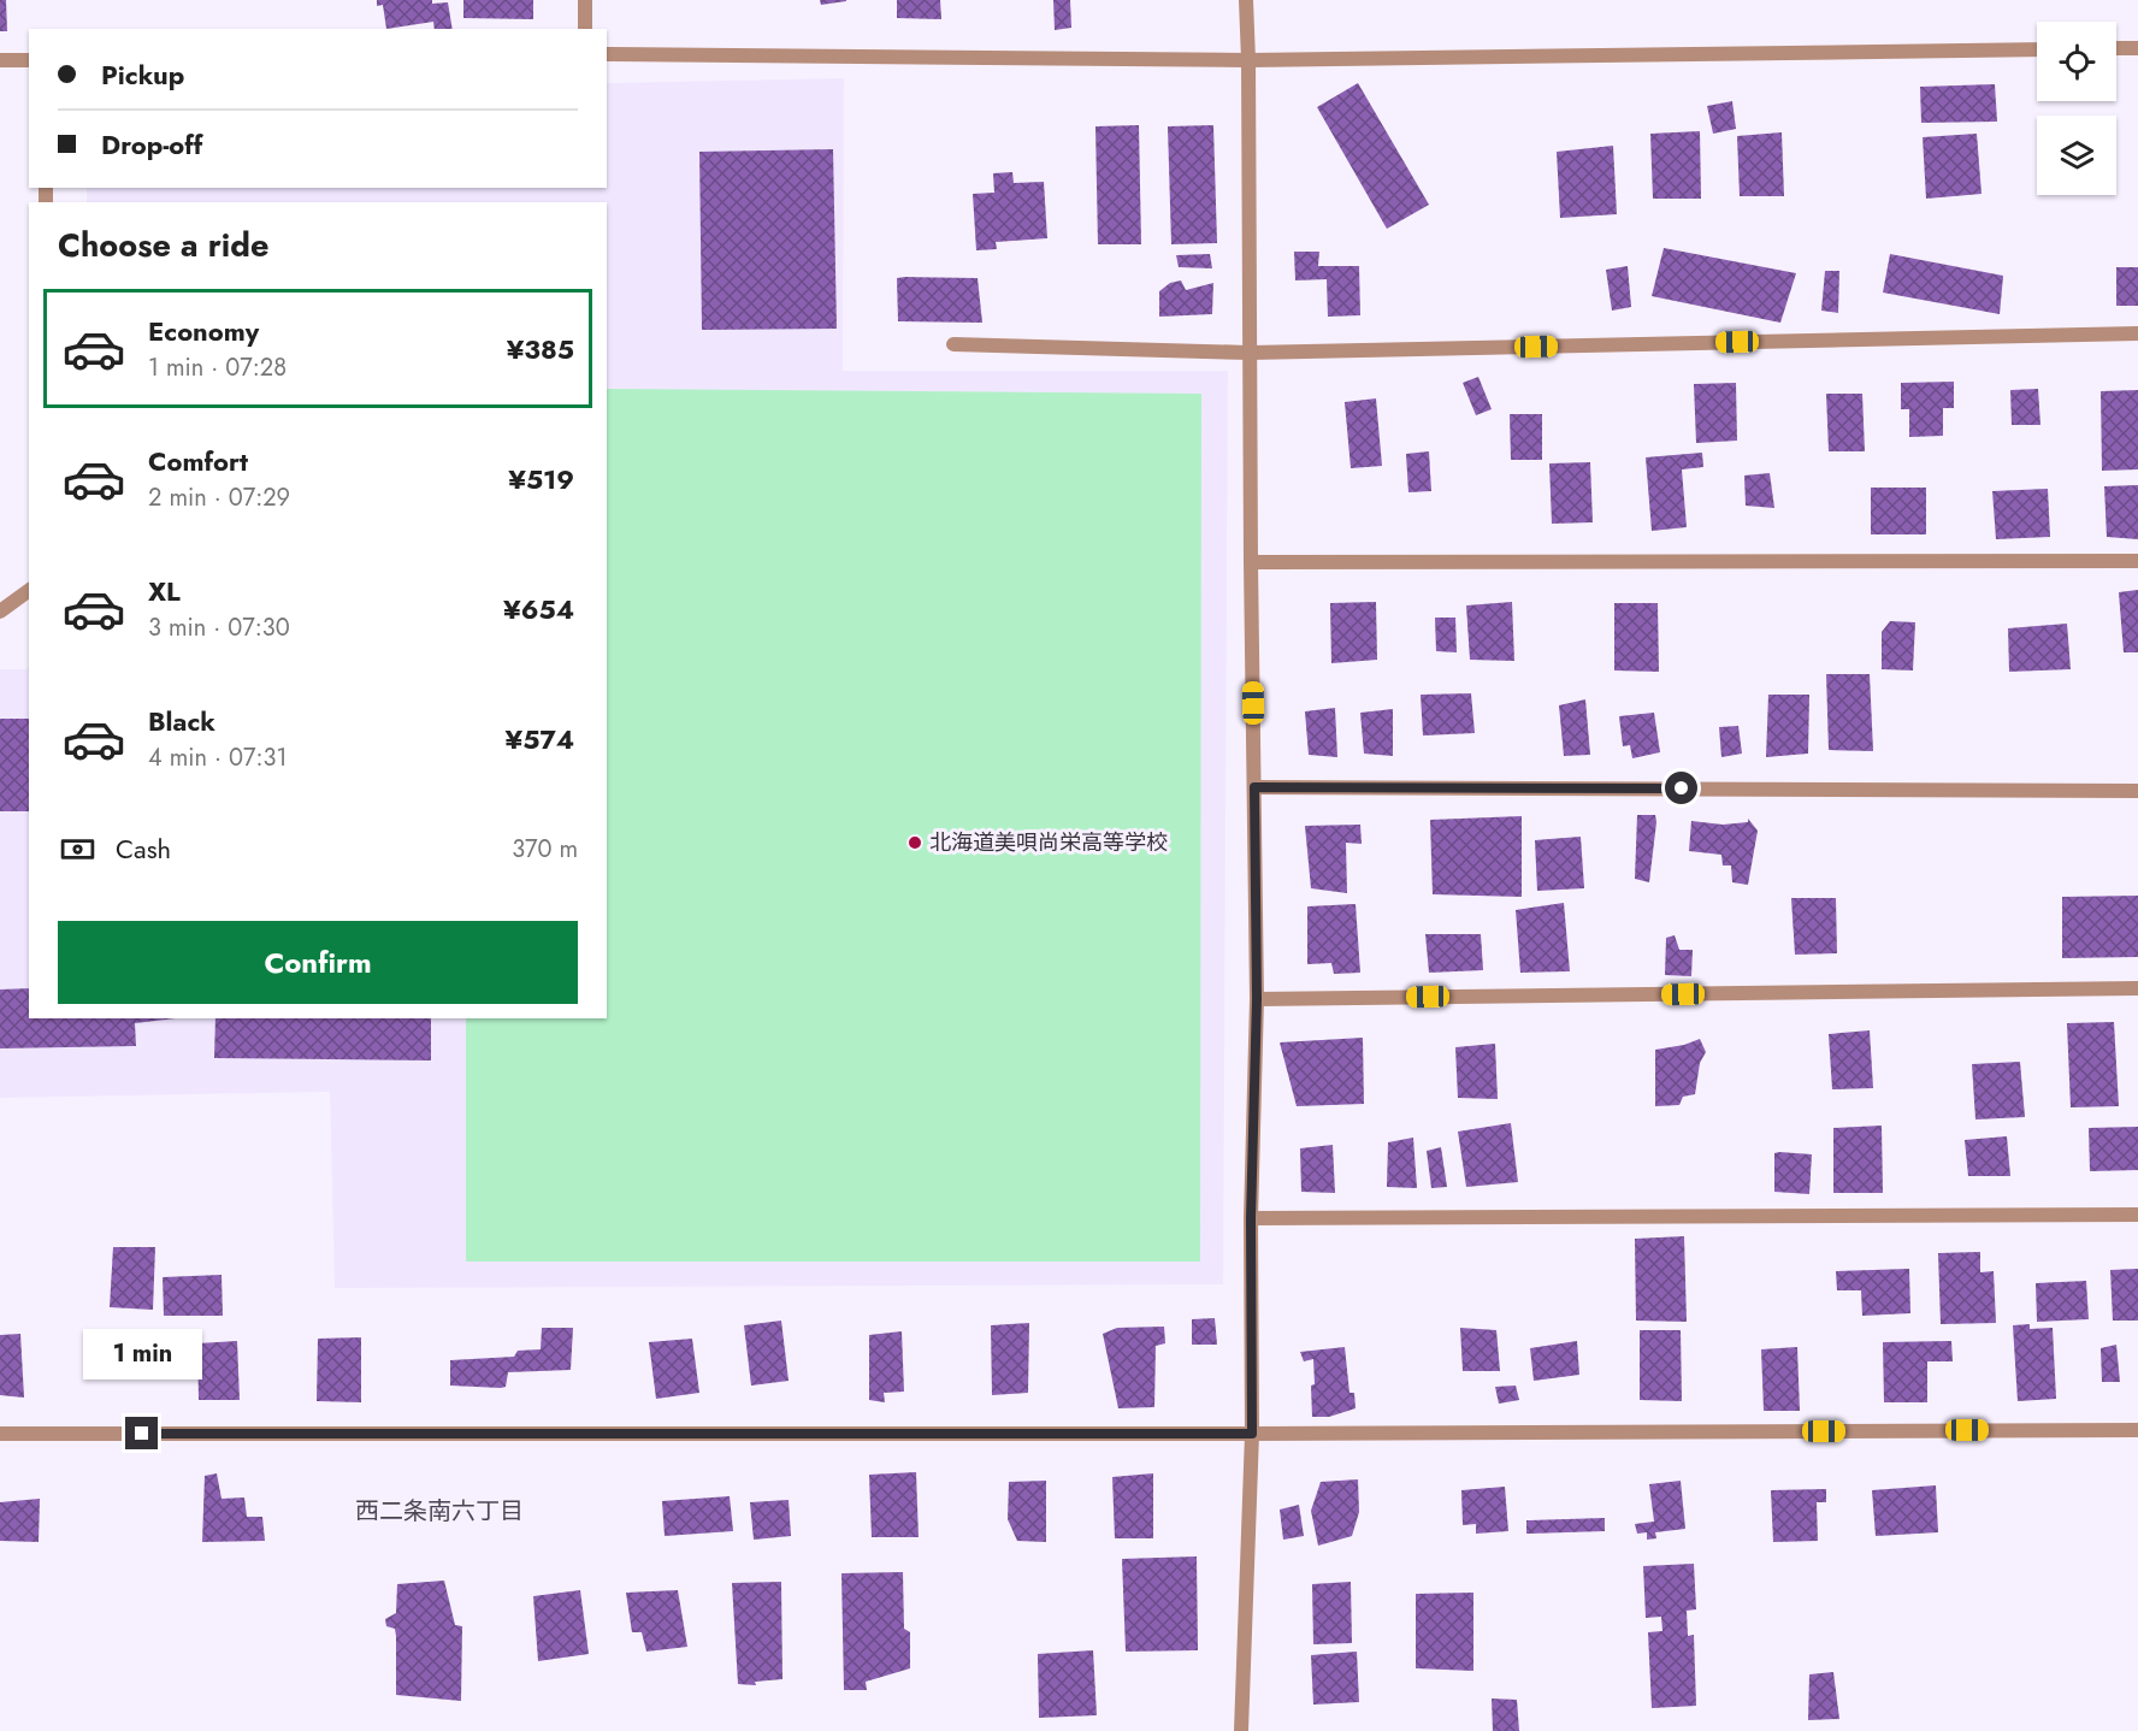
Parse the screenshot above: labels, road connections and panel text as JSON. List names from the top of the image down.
{
  "districts": ["西二条南六丁目"],
  "places": ["北海道美唄尚栄高等学校"],
  "page": {
    "banner": ["Pickup", "Drop-off"],
    "heading": "Choose a ride",
    "list": [
      {
        "name": "Economy",
        "note": "1 min · 07:28",
        "value": "¥385"
      },
      {
        "name": "Comfort",
        "note": "2 min · 07:29",
        "value": "¥519"
      },
      {
        "name": "XL",
        "note": "3 min · 07:30",
        "value": "¥654"
      },
      {
        "name": "Black",
        "note": "4 min · 07:31",
        "value": "¥574"
      }
    ],
    "pay": ["Cash", "370 m"],
    "buttons": "Confirm",
    "bubble": "1 min"
  }
}
